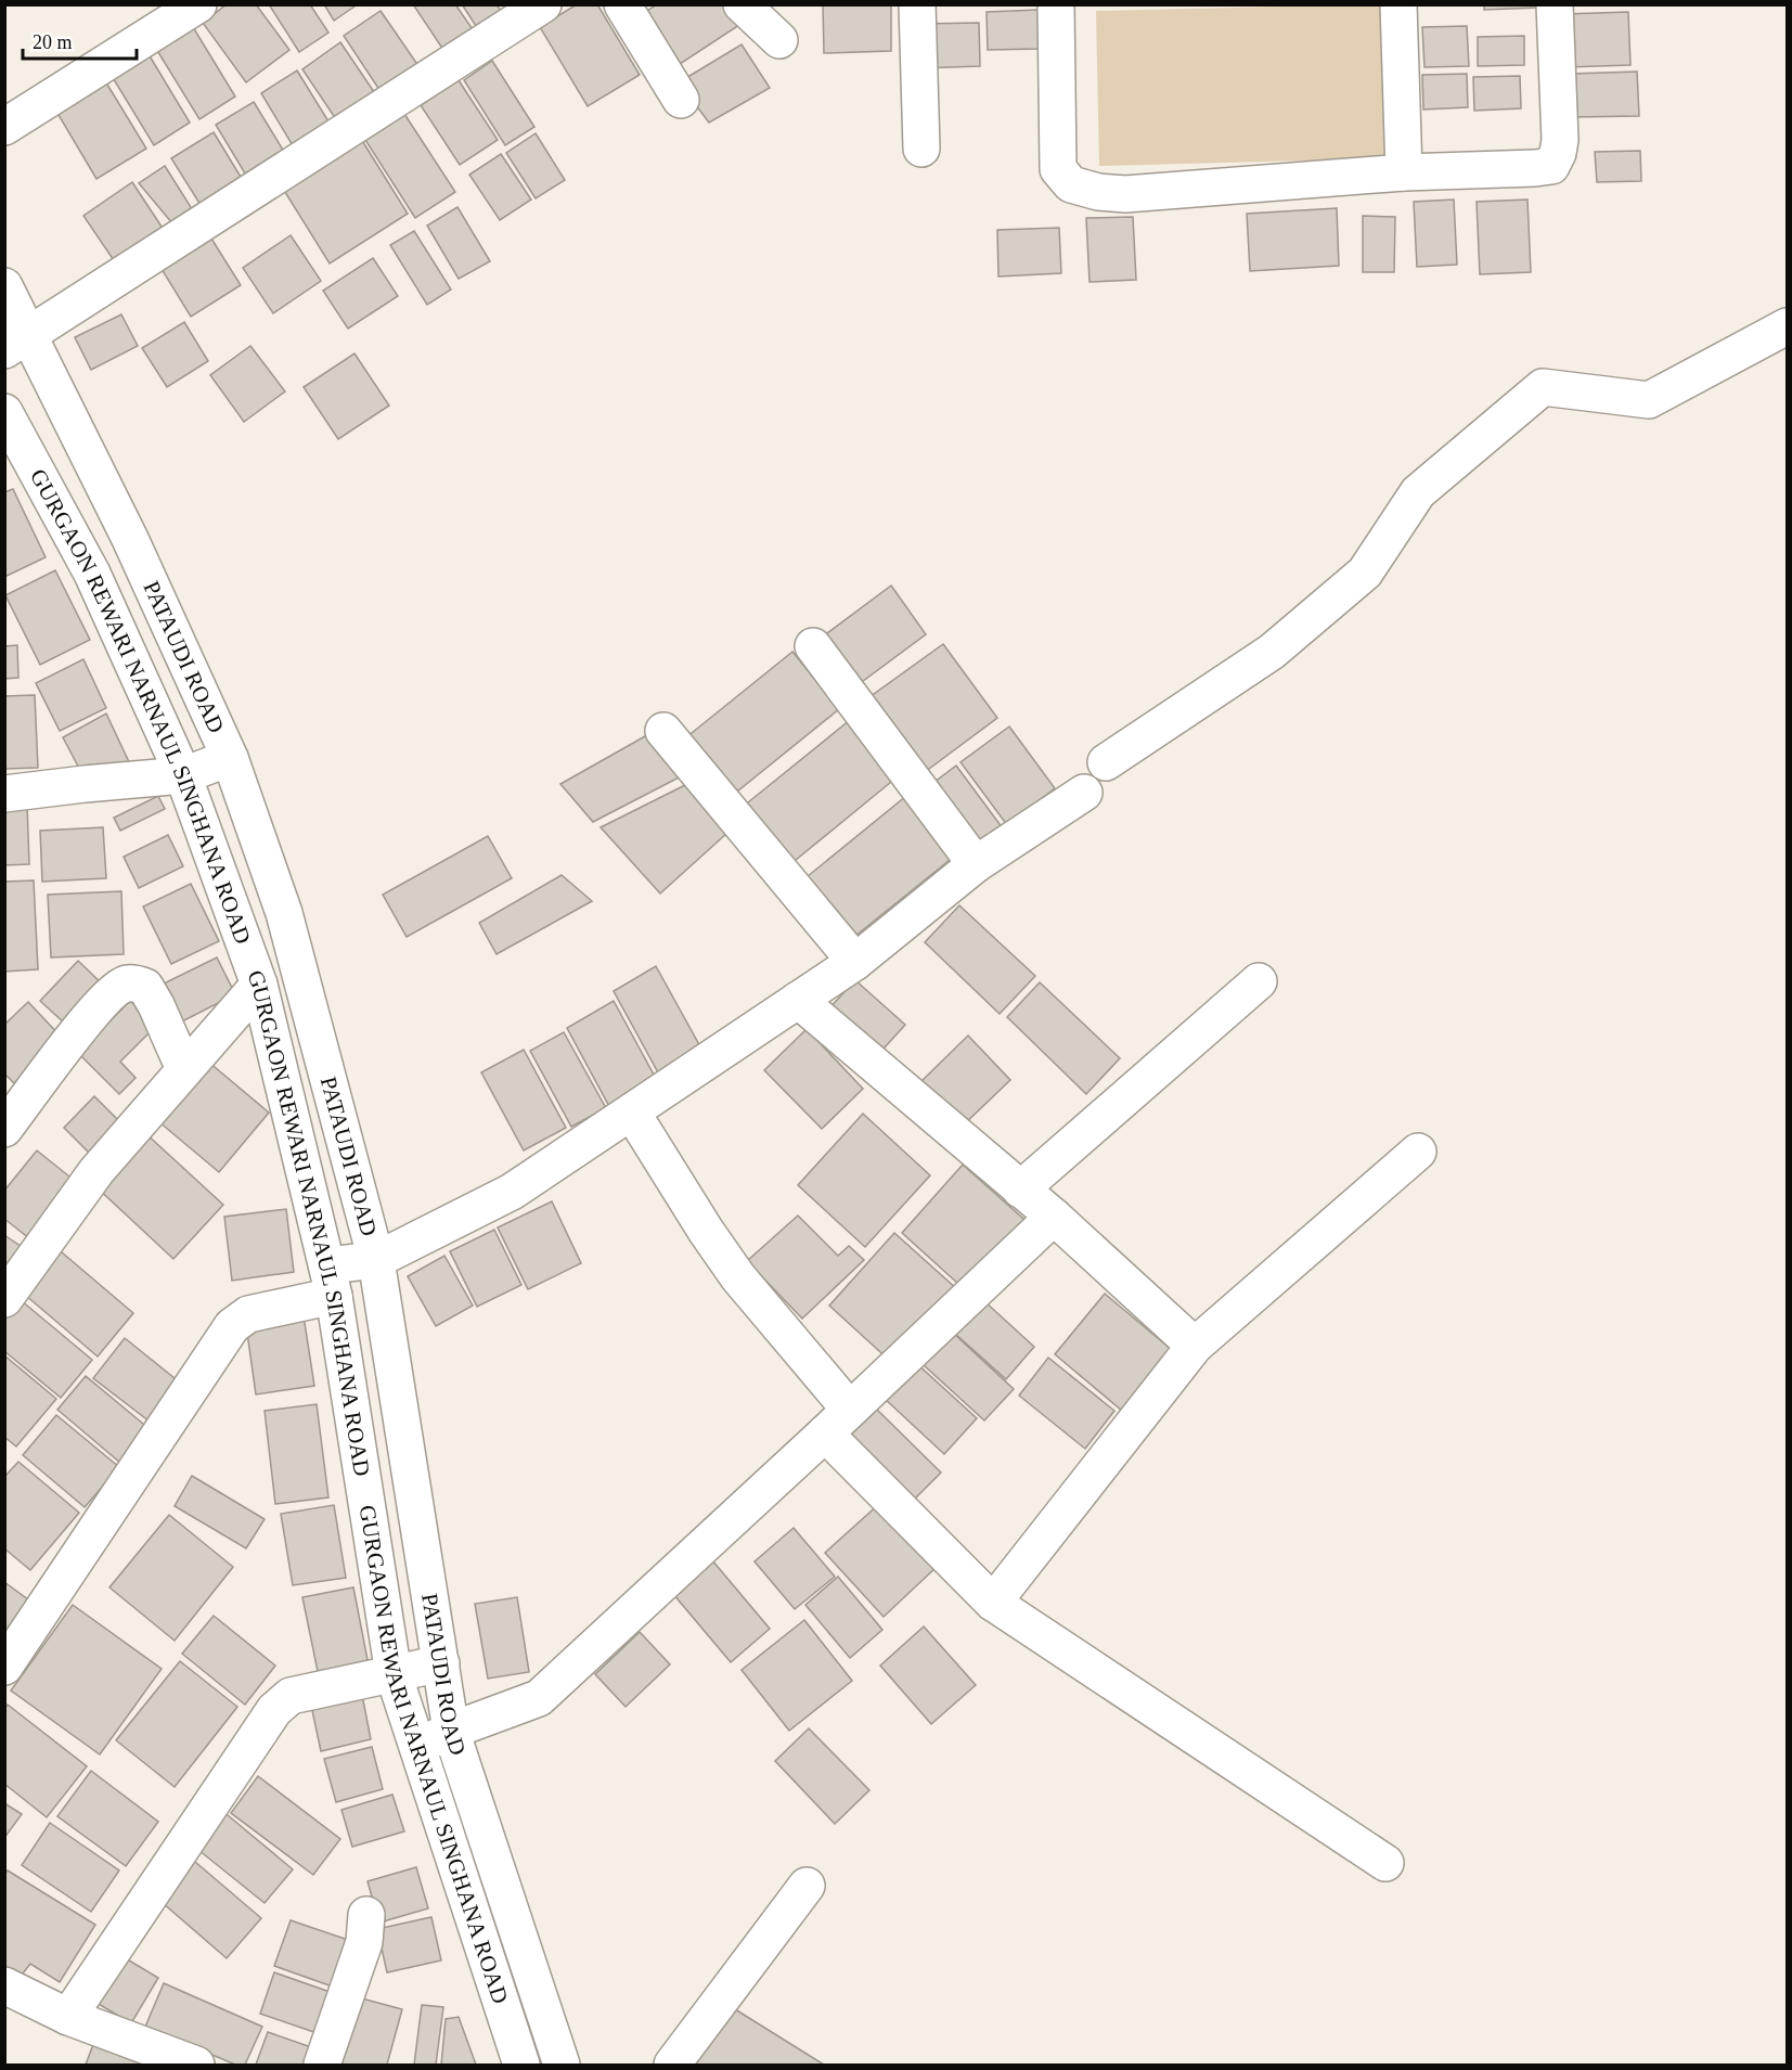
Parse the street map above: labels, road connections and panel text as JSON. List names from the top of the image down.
{
  "streets": {
    "street": ["PATAUDI ROAD", "GURGAON REWARI NARNAUL SINGHANA ROAD"]
  },
  "scale_bar": "20 m"
}
